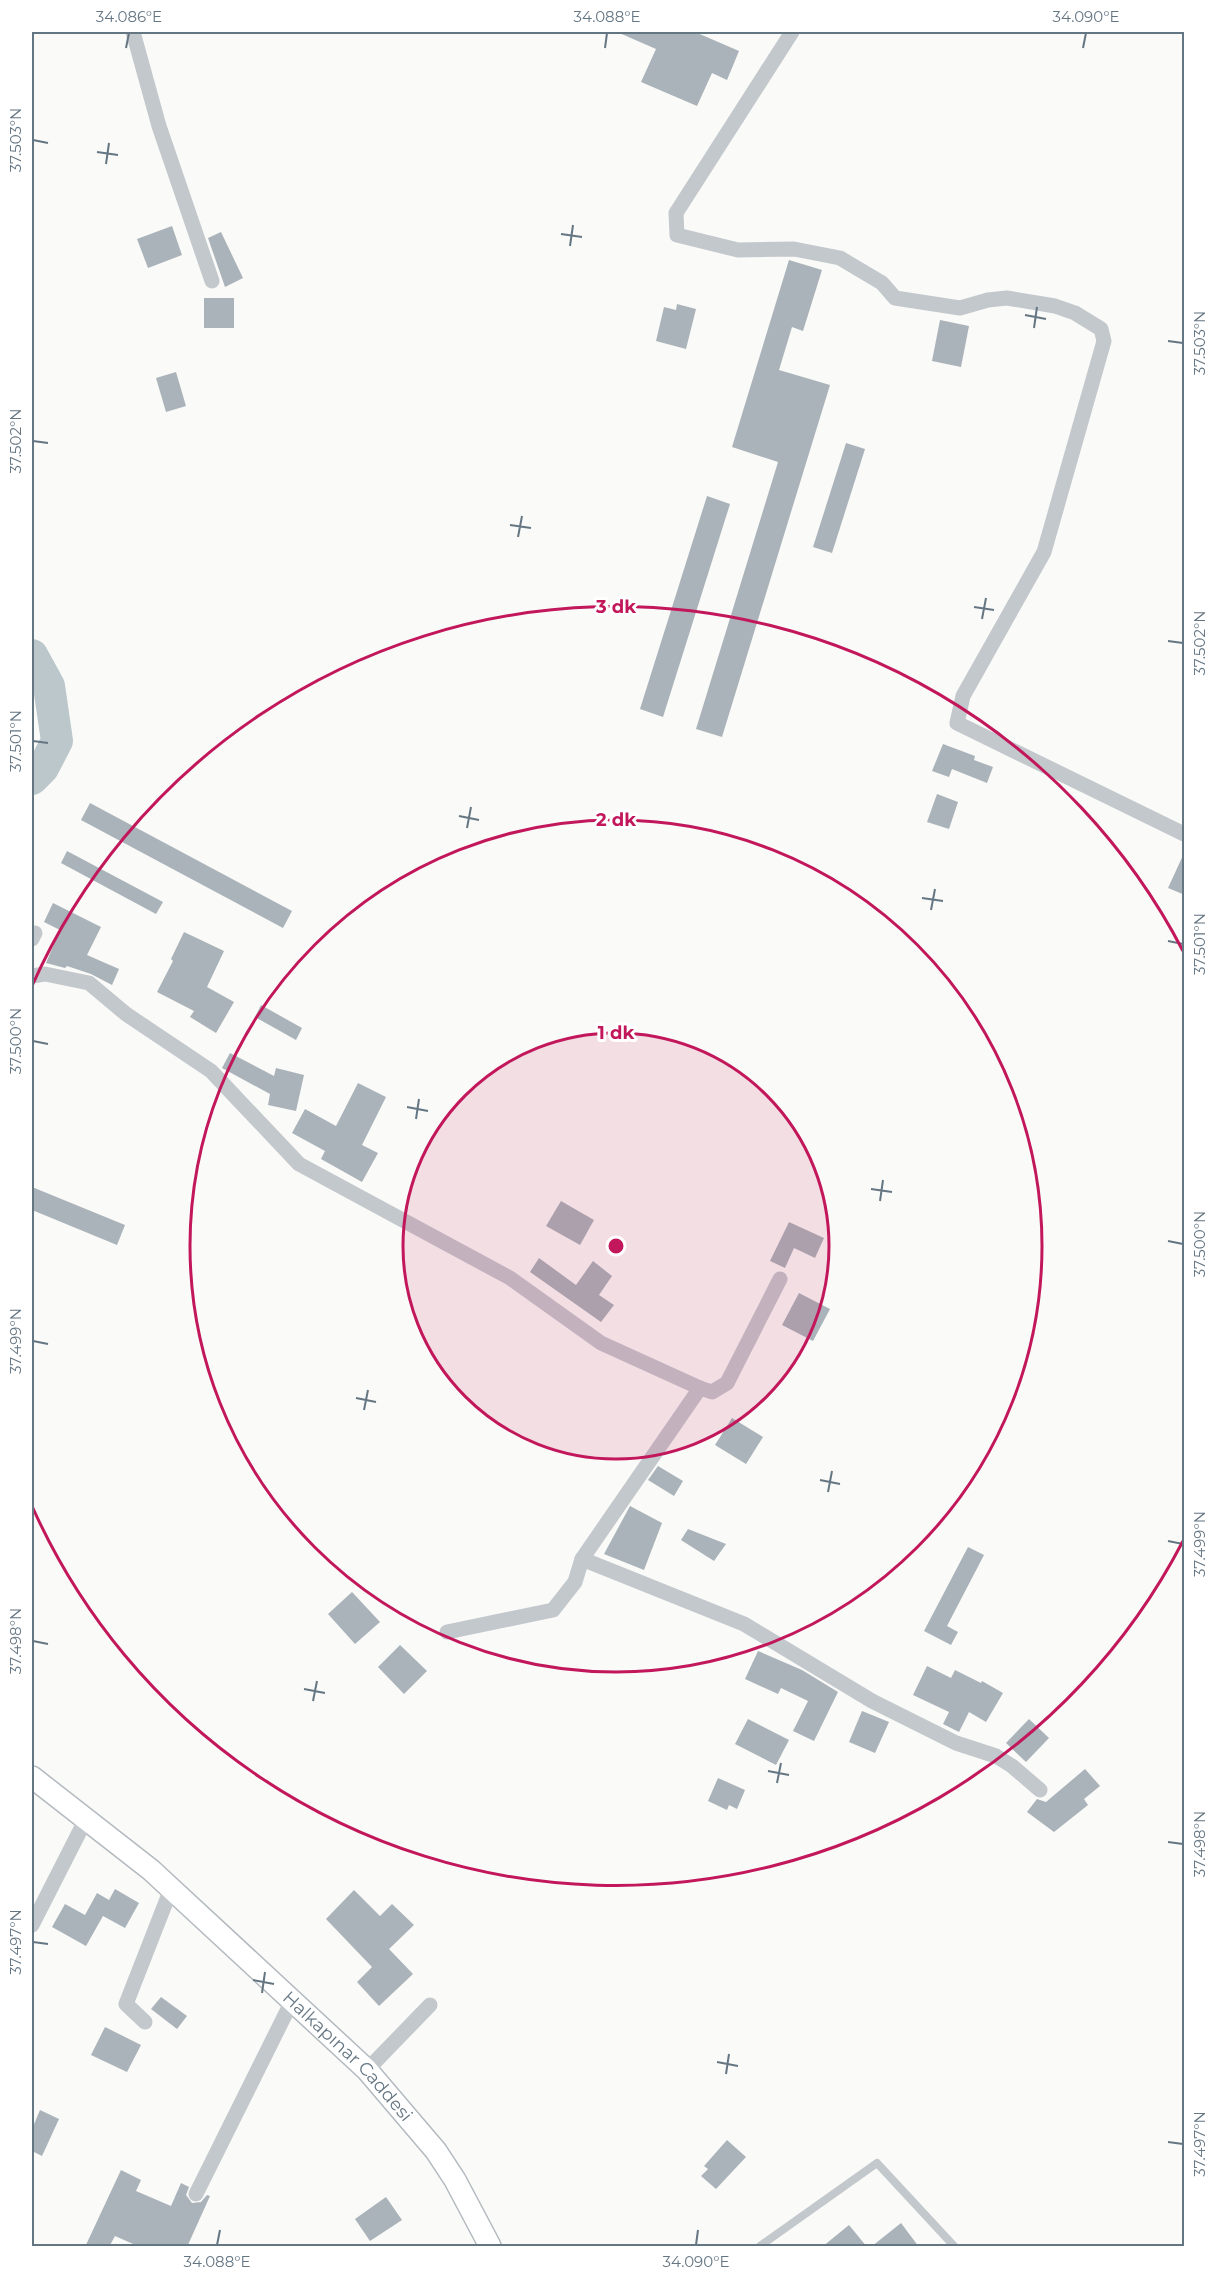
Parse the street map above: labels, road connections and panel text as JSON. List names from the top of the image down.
{
  "streets": {
    "main road": ["Halkapınar Caddesi"]
  },
  "coordinates": [
    "34.086°E",
    "34.088°E",
    "34.090°E",
    "37.503°N",
    "37.502°N",
    "37.501°N",
    "37.500°N",
    "37.499°N",
    "37.498°N",
    "37.497°N"
  ],
  "rings": ["3 dk", "2 dk", "1 dk"]
}
